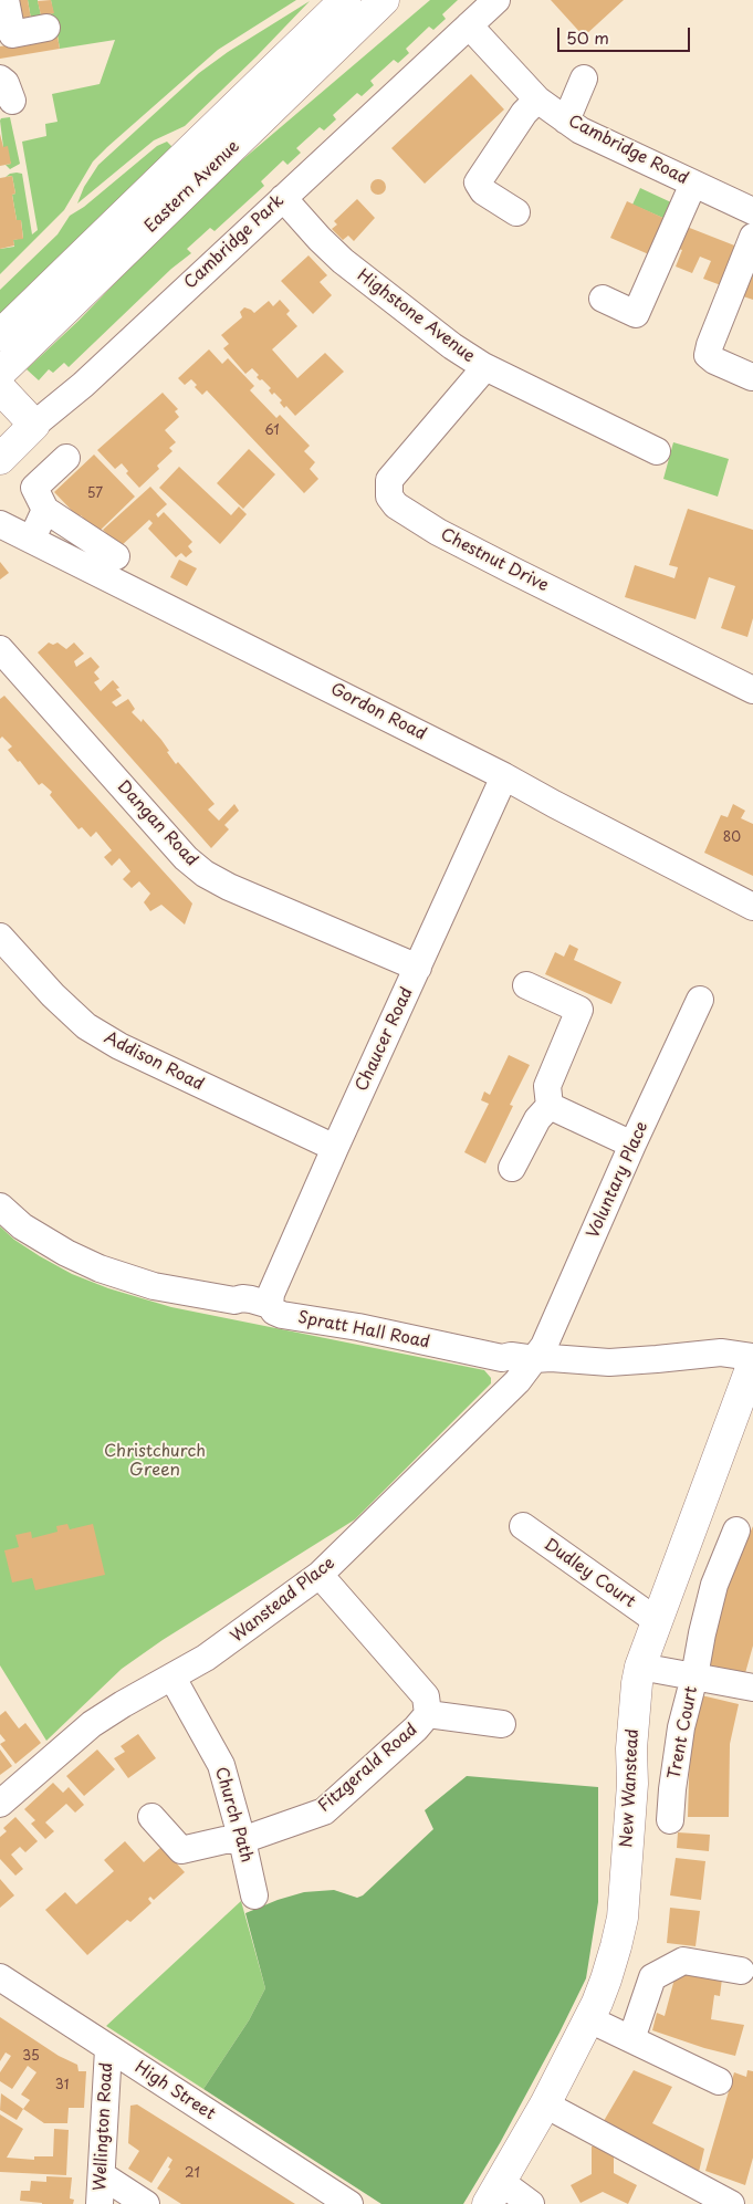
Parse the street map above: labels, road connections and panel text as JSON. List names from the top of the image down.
{
  "streets": {
    "main road": ["Eastern Avenue", "Cambridge Park", "New Wanstead"],
    "street": [
      "Cambridge Road",
      "Highstone Avenue",
      "Chestnut Drive",
      "Gordon Road",
      "Dangan Road",
      "Chaucer Road",
      "Addison Road",
      "Voluntary Place",
      "Spratt Hall Road",
      "Dudley Court",
      "Wanstead Place",
      "Trent Court",
      "Fitzgerald Road",
      "Church Path",
      "High Street",
      "Wellington Road"
    ]
  },
  "crossings": [
    ["Cambridge Road", "Cambridge Park"],
    ["Cambridge Park", "Highstone Avenue"],
    ["Highstone Avenue", "Chestnut Drive"],
    ["Gordon Road", "Chaucer Road"],
    ["Dangan Road", "Chaucer Road"],
    ["Chaucer Road", "Addison Road"],
    ["Chaucer Road", "Spratt Hall Road"],
    ["Voluntary Place", "Spratt Hall Road"],
    ["Voluntary Place", "Wanstead Place"],
    ["Spratt Hall Road", "Wanstead Place"],
    ["Dudley Court", "New Wanstead"],
    ["Wanstead Place", "Fitzgerald Road"],
    ["Wanstead Place", "Church Path"],
    ["Trent Court", "New Wanstead"],
    ["Fitzgerald Road", "Church Path"],
    ["High Street", "Wellington Road"]
  ],
  "parks": ["Christchurch Green"],
  "house_numbers": [
    "61",
    "57",
    "80",
    "35",
    "31",
    "21"
  ],
  "scale_bar": "50 m"
}
